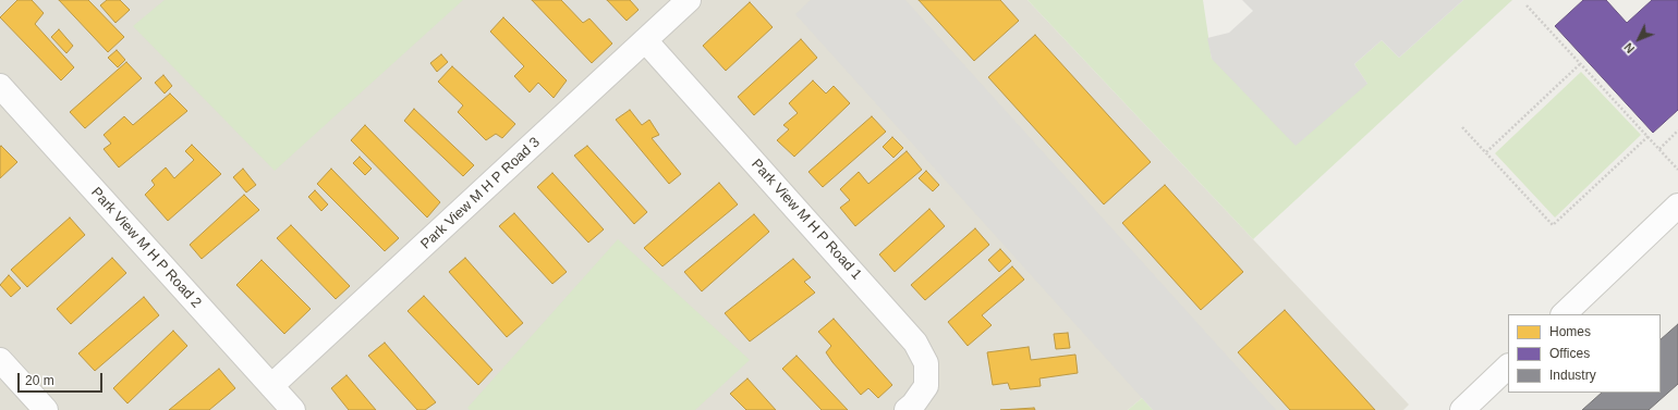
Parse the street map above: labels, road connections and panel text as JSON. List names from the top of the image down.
{
  "streets": {
    "street": ["Park View M H P Road 3", "Park View M H P Road 1", "Park View M H P Road 2"]
  },
  "crossings": [
    ["Park View M H P Road 3", "Park View M H P Road 1"],
    ["Park View M H P Road 3", "Park View M H P Road 2"]
  ],
  "legend": ["Homes", "Offices", "Industry"],
  "scale_bar": "20 m",
  "north": "bottom left"
}
